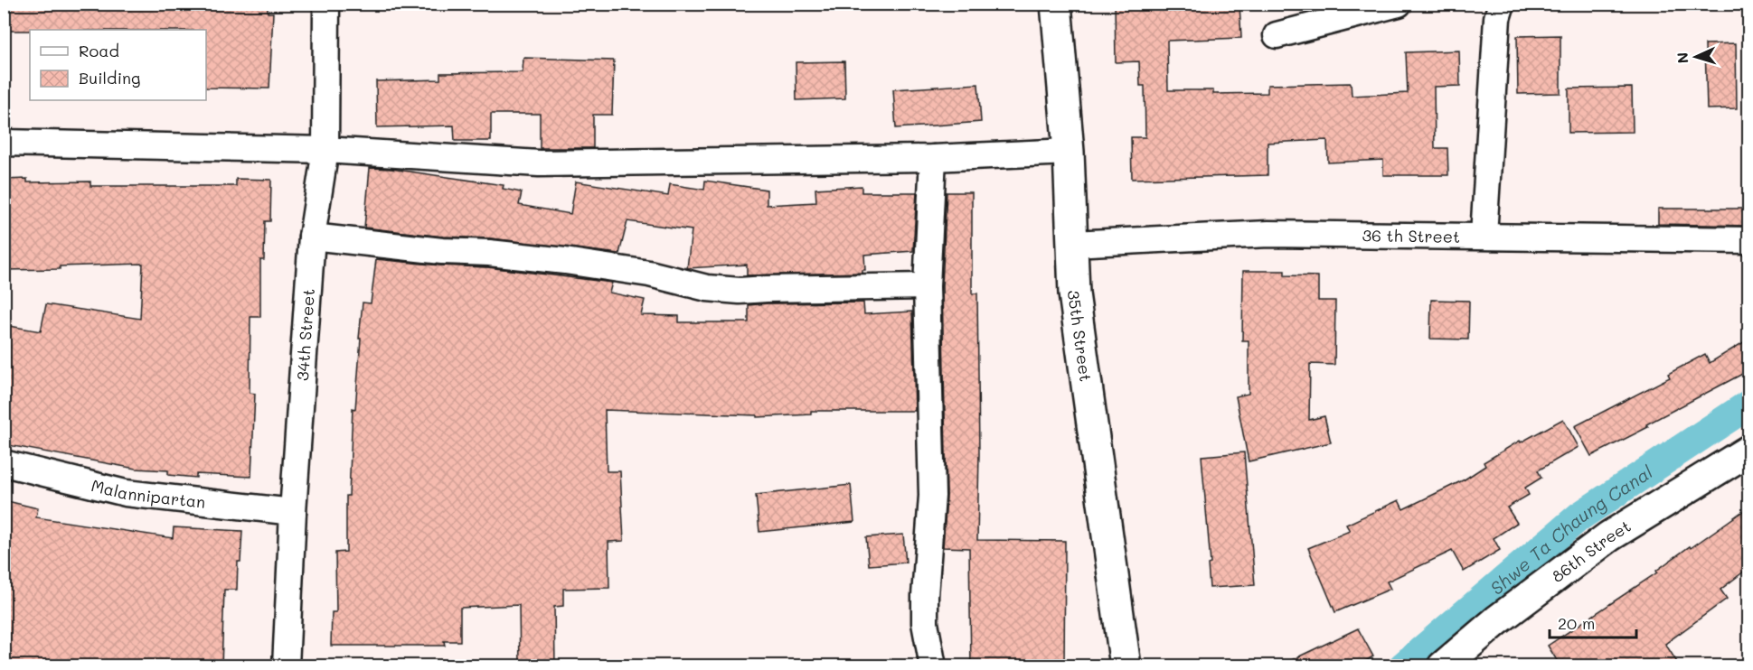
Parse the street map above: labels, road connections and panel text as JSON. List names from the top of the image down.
{
  "streets": {
    "main road": ["35th Street", "86th Street"],
    "street": ["36 th Street", "34th Street", "Malannipartan"]
  },
  "crossings": [
    ["36 th Street", "35th Street"],
    ["34th Street", "Malannipartan"]
  ],
  "water": ["Shwe Ta Chaung Canal"],
  "legend": ["Road", "Building"],
  "scale_bar": "20 m",
  "north": "left"
}
